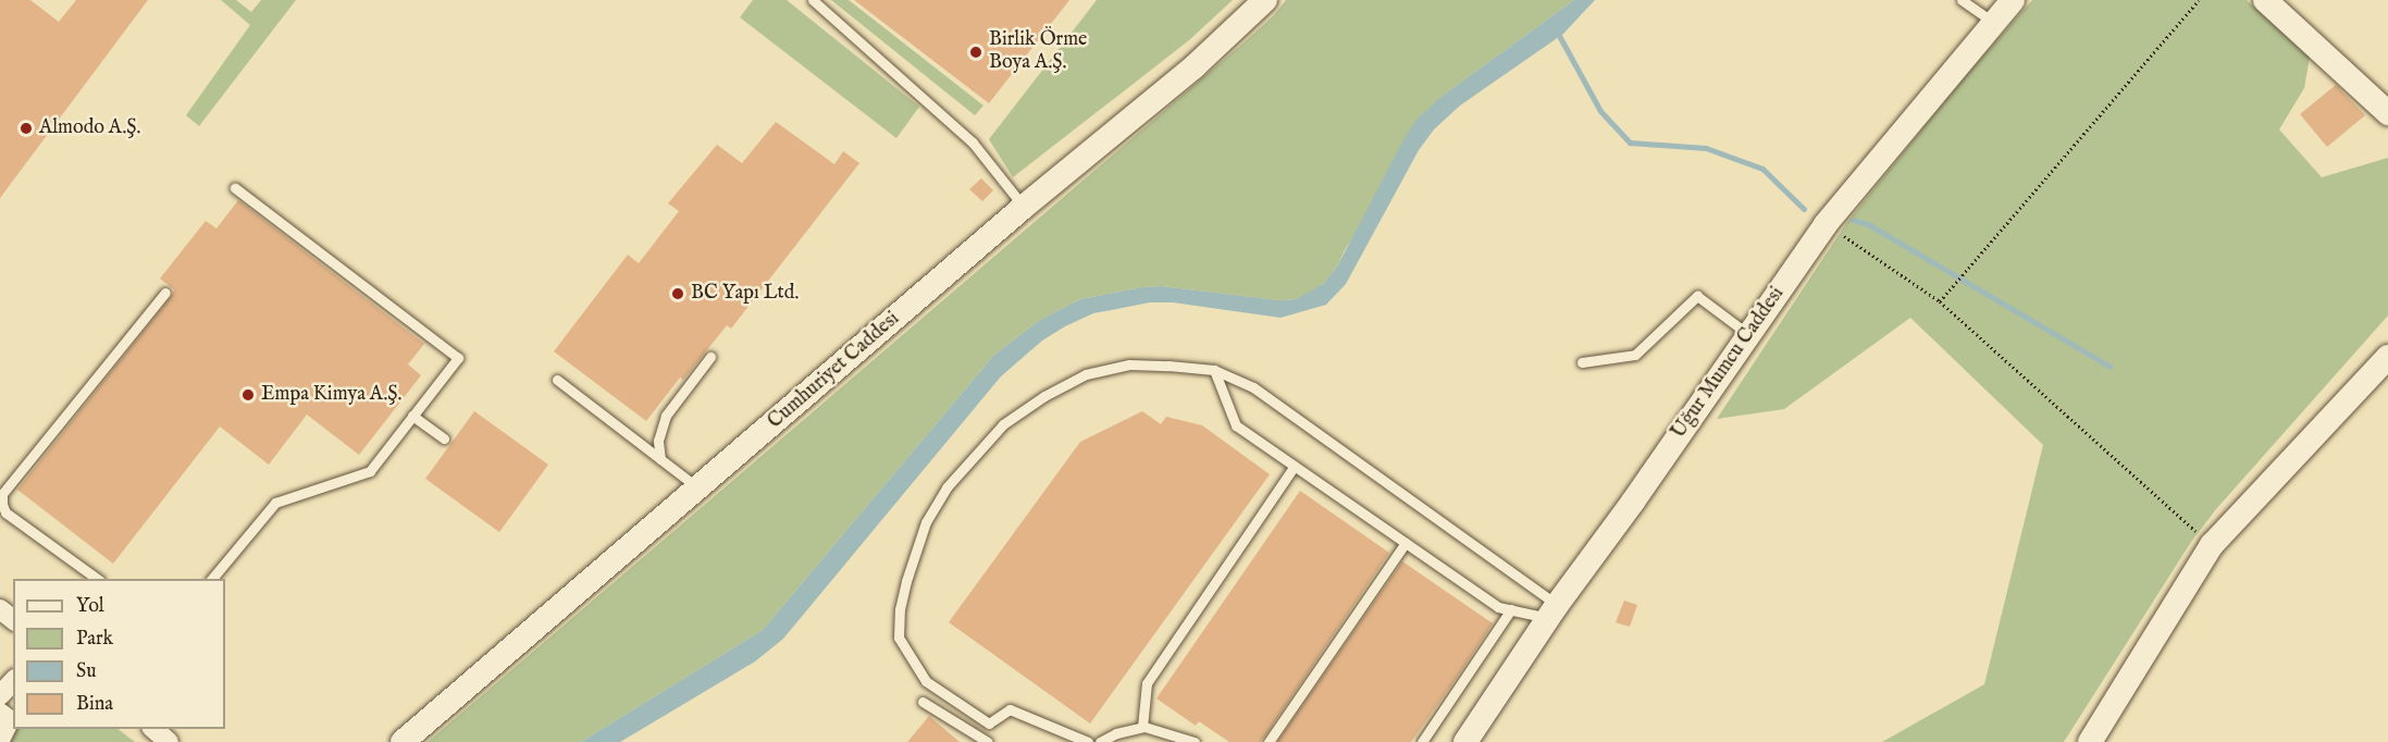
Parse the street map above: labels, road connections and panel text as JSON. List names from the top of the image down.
{
  "streets": {
    "street": ["Uğur Mumcu Caddesi", "Cumhuriyet Caddesi"]
  },
  "places": [
    "Birlik Örme Boya A.Ş.",
    "Almodo A.Ş.",
    "BC Yapı Ltd.",
    "Empa Kimya A.Ş."
  ],
  "legend": [
    "Yol",
    "Park",
    "Su",
    "Bina"
  ]
}
